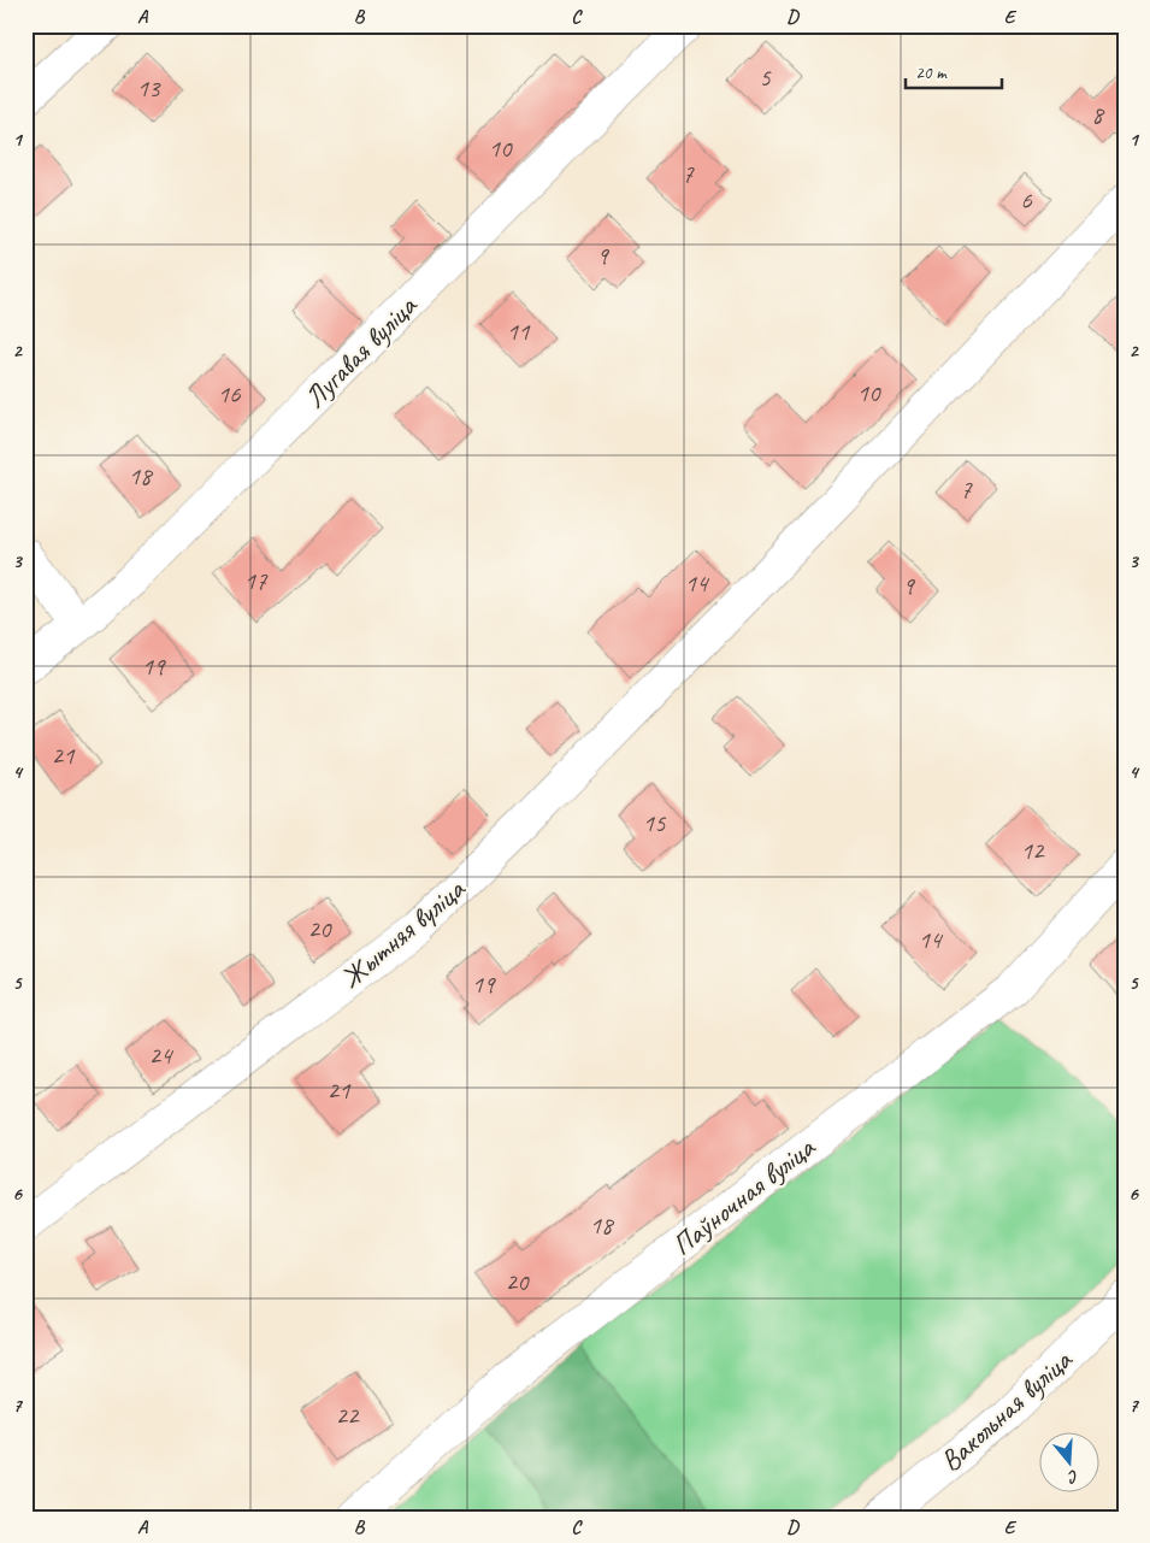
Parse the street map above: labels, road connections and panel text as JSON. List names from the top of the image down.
{
  "streets": {
    "street": [
      "Лугавая вуліца",
      "Жытняя вуліца",
      "Паўночная вуліца",
      "Вакольная вуліца"
    ]
  },
  "house_numbers": [
    "5",
    "13",
    "8",
    "10",
    "7",
    "6",
    "9",
    "11",
    "10",
    "16",
    "18",
    "7",
    "17",
    "14",
    "9",
    "19",
    "21",
    "15",
    "12",
    "20",
    "14",
    "19",
    "24",
    "21",
    "18",
    "20",
    "22"
  ],
  "scale_bar": "20 m",
  "north": "bottom",
  "grid": {
    "columns": [
      "A",
      "B",
      "C",
      "D",
      "E"
    ],
    "rows": [
      "1",
      "2",
      "3",
      "4",
      "5",
      "6",
      "7"
    ]
  }
}
